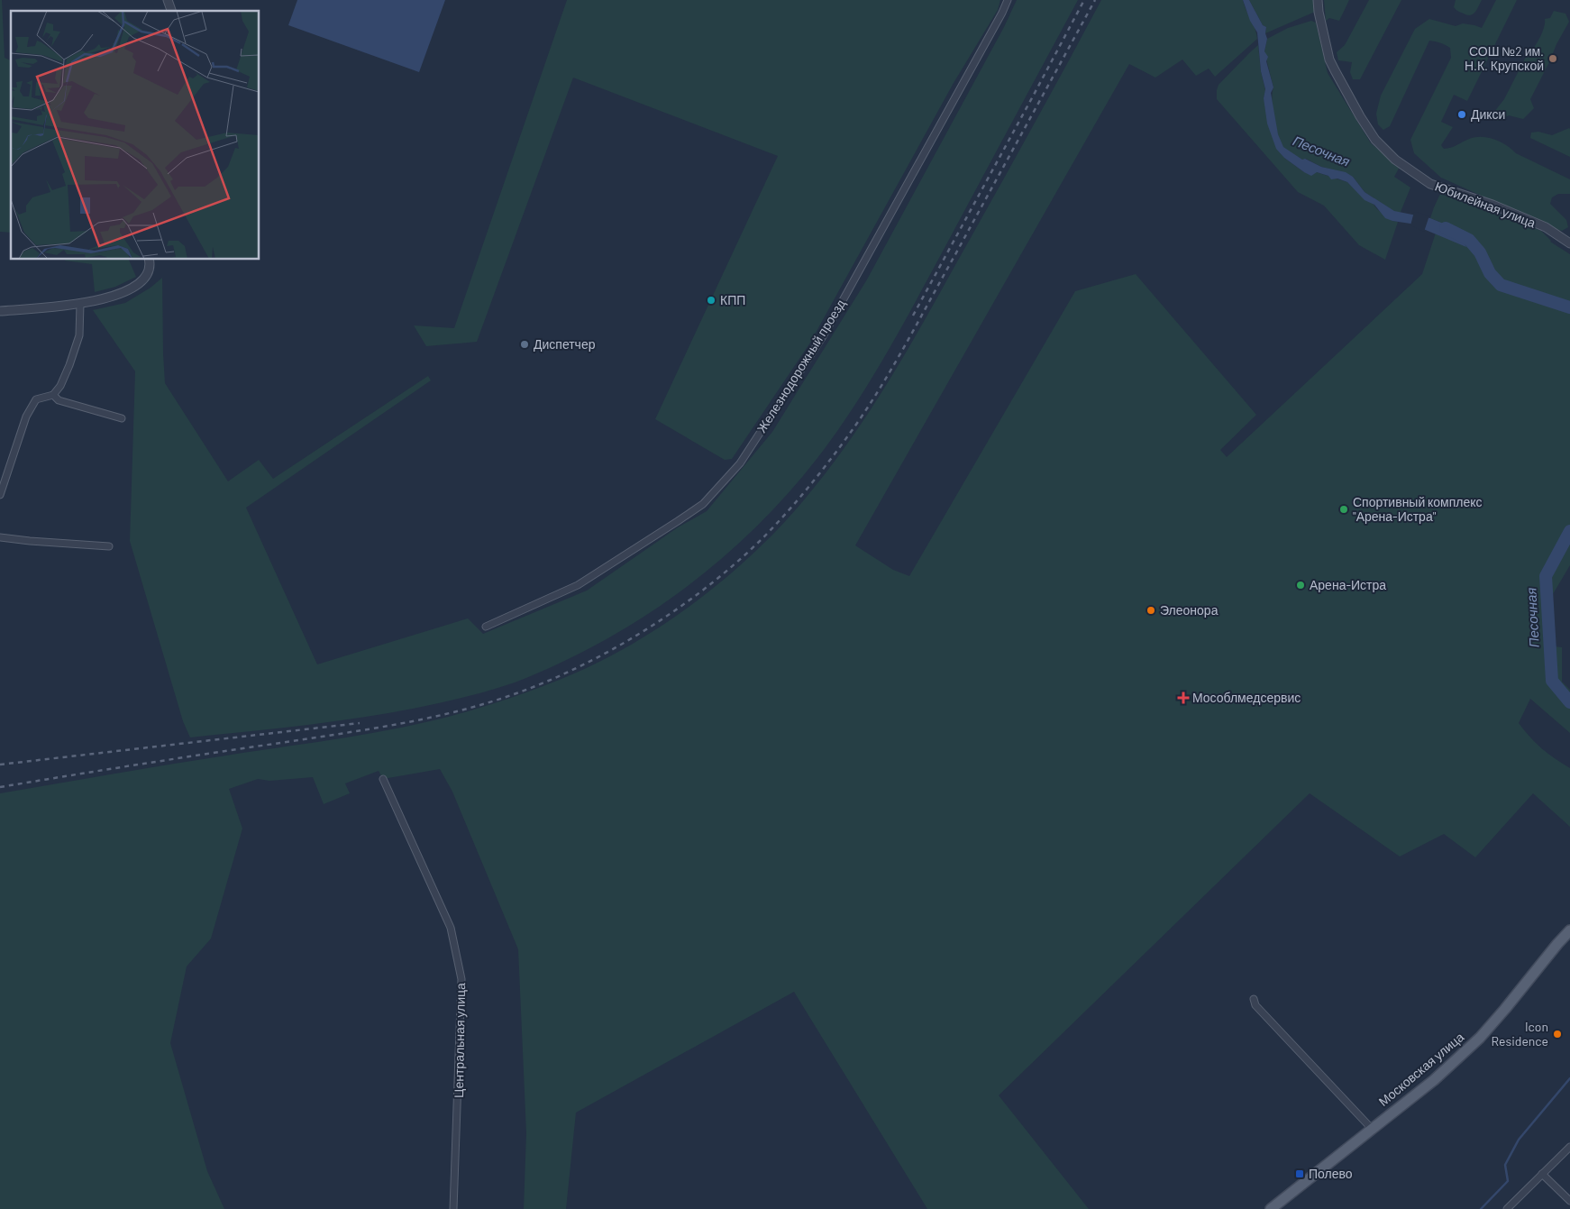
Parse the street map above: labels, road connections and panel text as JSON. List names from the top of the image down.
{
  "streets": {
    "main road": ["Московская улица"],
    "street": ["Юбилейная улица", "Железнодорожный проезд", "Центральная улица"]
  },
  "water": ["Песочная"],
  "places": {
    "other": [
      "СОШ №2 им. Н.К. Крупской",
      "Дикси",
      "КПП",
      "Диспетчер",
      "Спортивный комплекс \"Арена-Истра\"",
      "Арена-Истра",
      "Элеонора",
      "Icon Residence"
    ],
    "health": ["Мособлмедсервис"],
    "transit": ["Полево"]
  }
}
